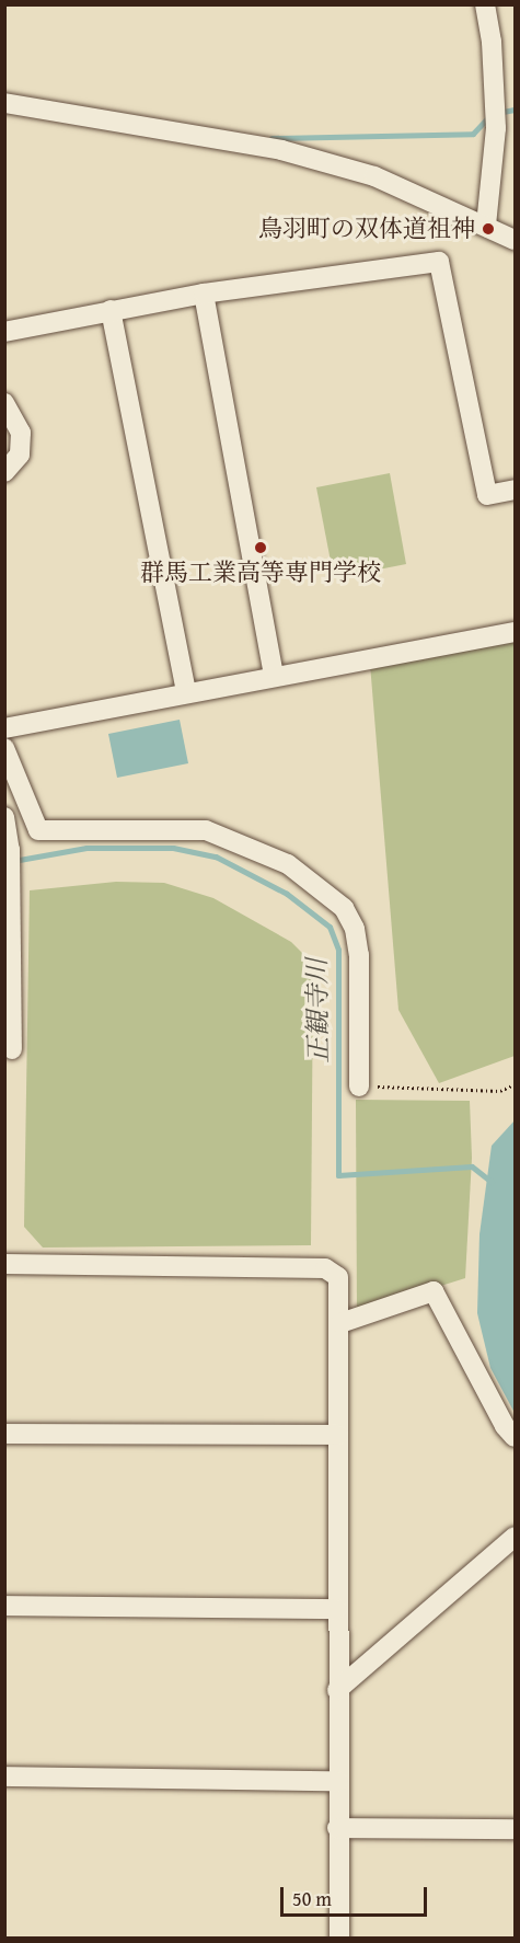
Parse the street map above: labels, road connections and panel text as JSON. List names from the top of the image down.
{
  "water": ["正観寺川"],
  "places": ["鳥羽町の双体道祖神", "群馬工業高等専門学校"],
  "scale_bar": "50 m"
}
